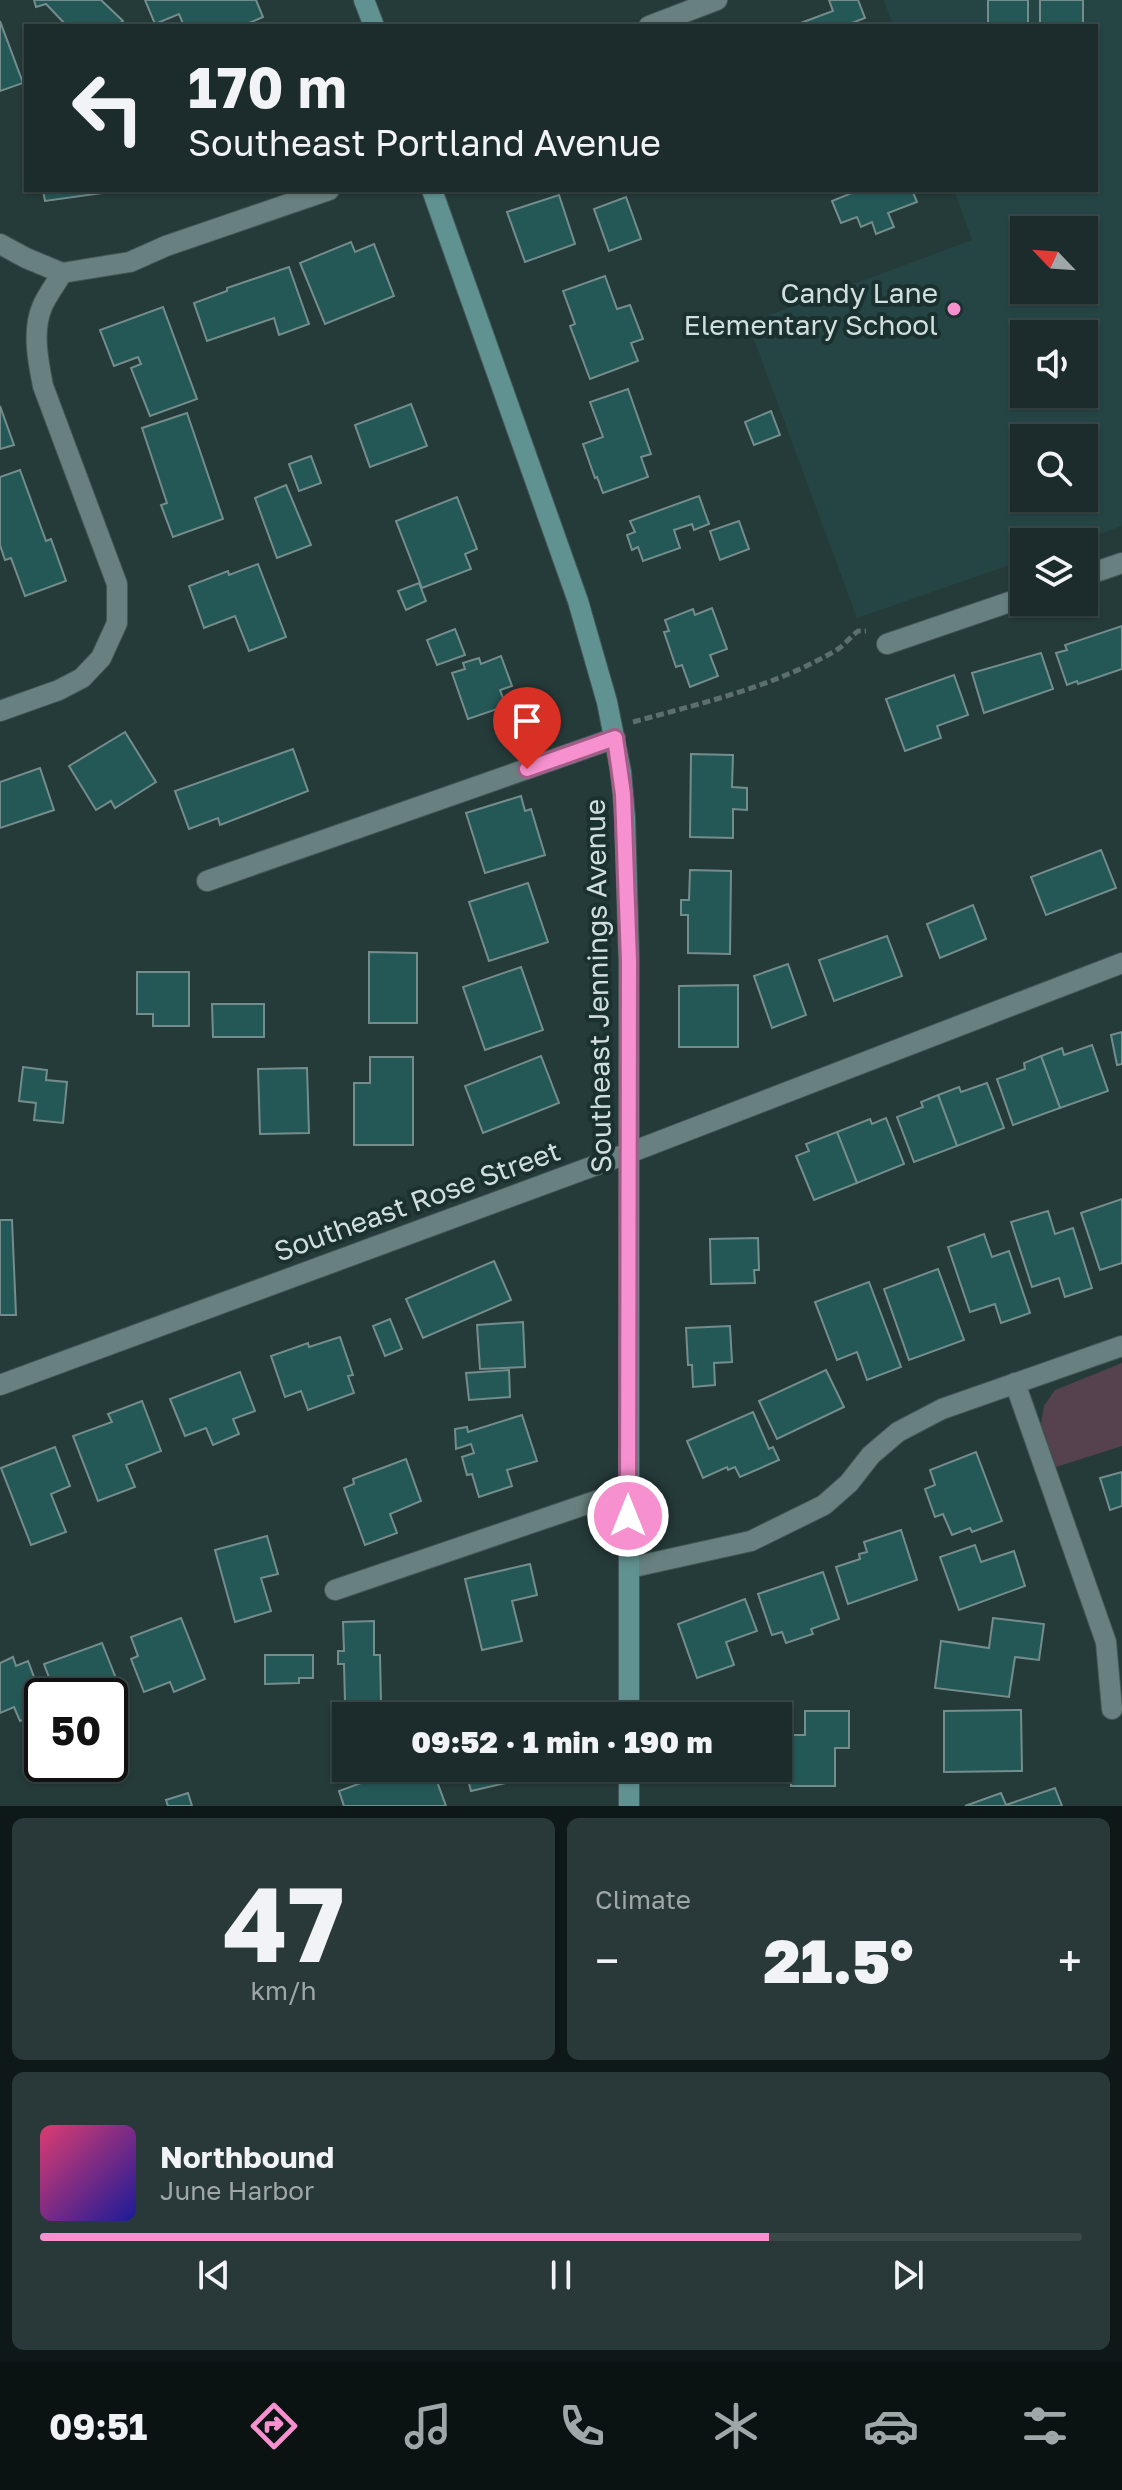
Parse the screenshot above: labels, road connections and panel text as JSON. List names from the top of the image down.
{
  "streets": {
    "main road": ["Southeast Jennings Avenue"],
    "street": ["Southeast Rose Street"]
  },
  "crossings": [
    ["Southeast Jennings Avenue", "Southeast Rose Street"]
  ],
  "places": ["Candy Lane Elementary School"],
  "north": "top left",
  "page": {
    "turn": ["170 m", "Southeast Portland Avenue"],
    "limit": "50",
    "trip": "09:52 · 1 min · 190 m",
    "tile": [
      ["47", "km/h"],
      "Climate"
    ],
    "heat": ["−", "21.5°", "+"],
    "song": ["Northbound", "June Harbor"],
    "tabs": "09:51"
  }
}
